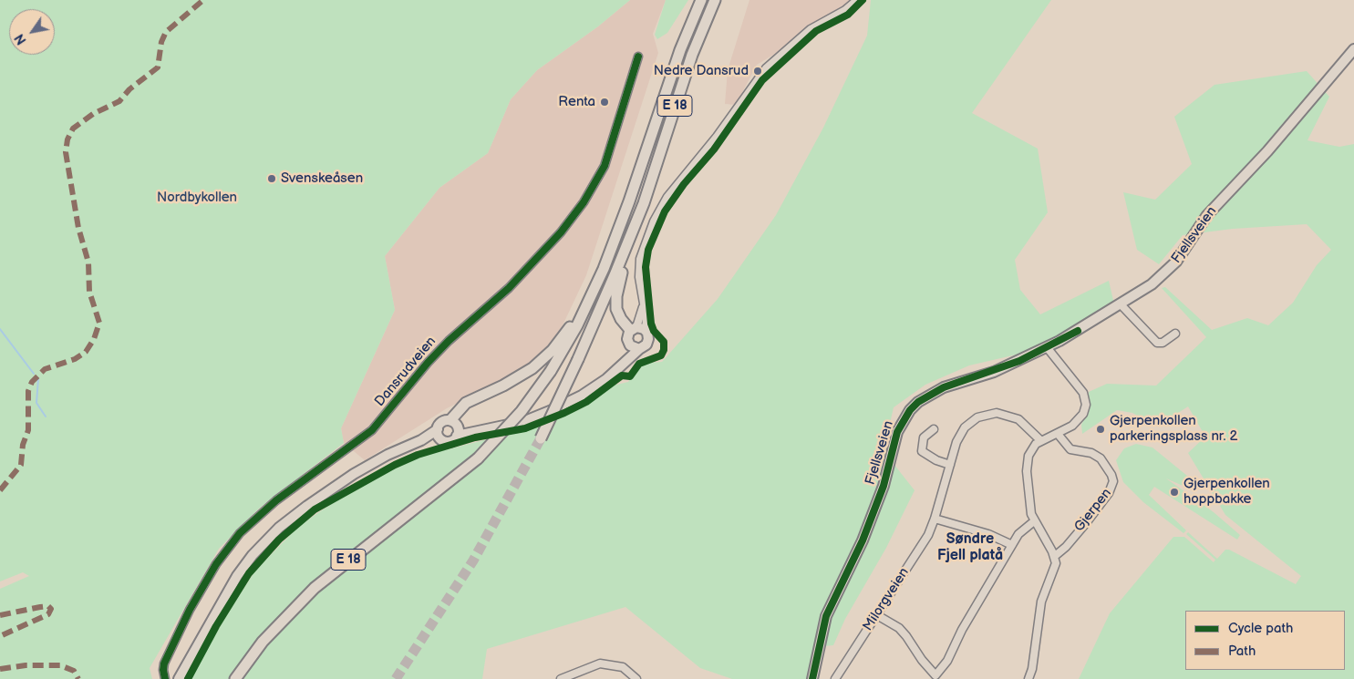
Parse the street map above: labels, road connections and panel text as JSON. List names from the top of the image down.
{
  "streets": {
    "highway": ["E 18"],
    "main road": ["Fjellsveien"],
    "street": ["Dansrudveien", "Gjerpen", "Milorgveien"]
  },
  "districts": ["Søndre Fjell platå"],
  "parks": ["Nordbykollen"],
  "places": [
    "Nedre Dansrud",
    "Renta",
    "Svenskeåsen",
    "Gjerpenkollen parkeringsplass nr. 2",
    "Gjerpenkollen hoppbakke"
  ],
  "legend": ["Cycle path", "Path"],
  "north": "bottom left"
}
